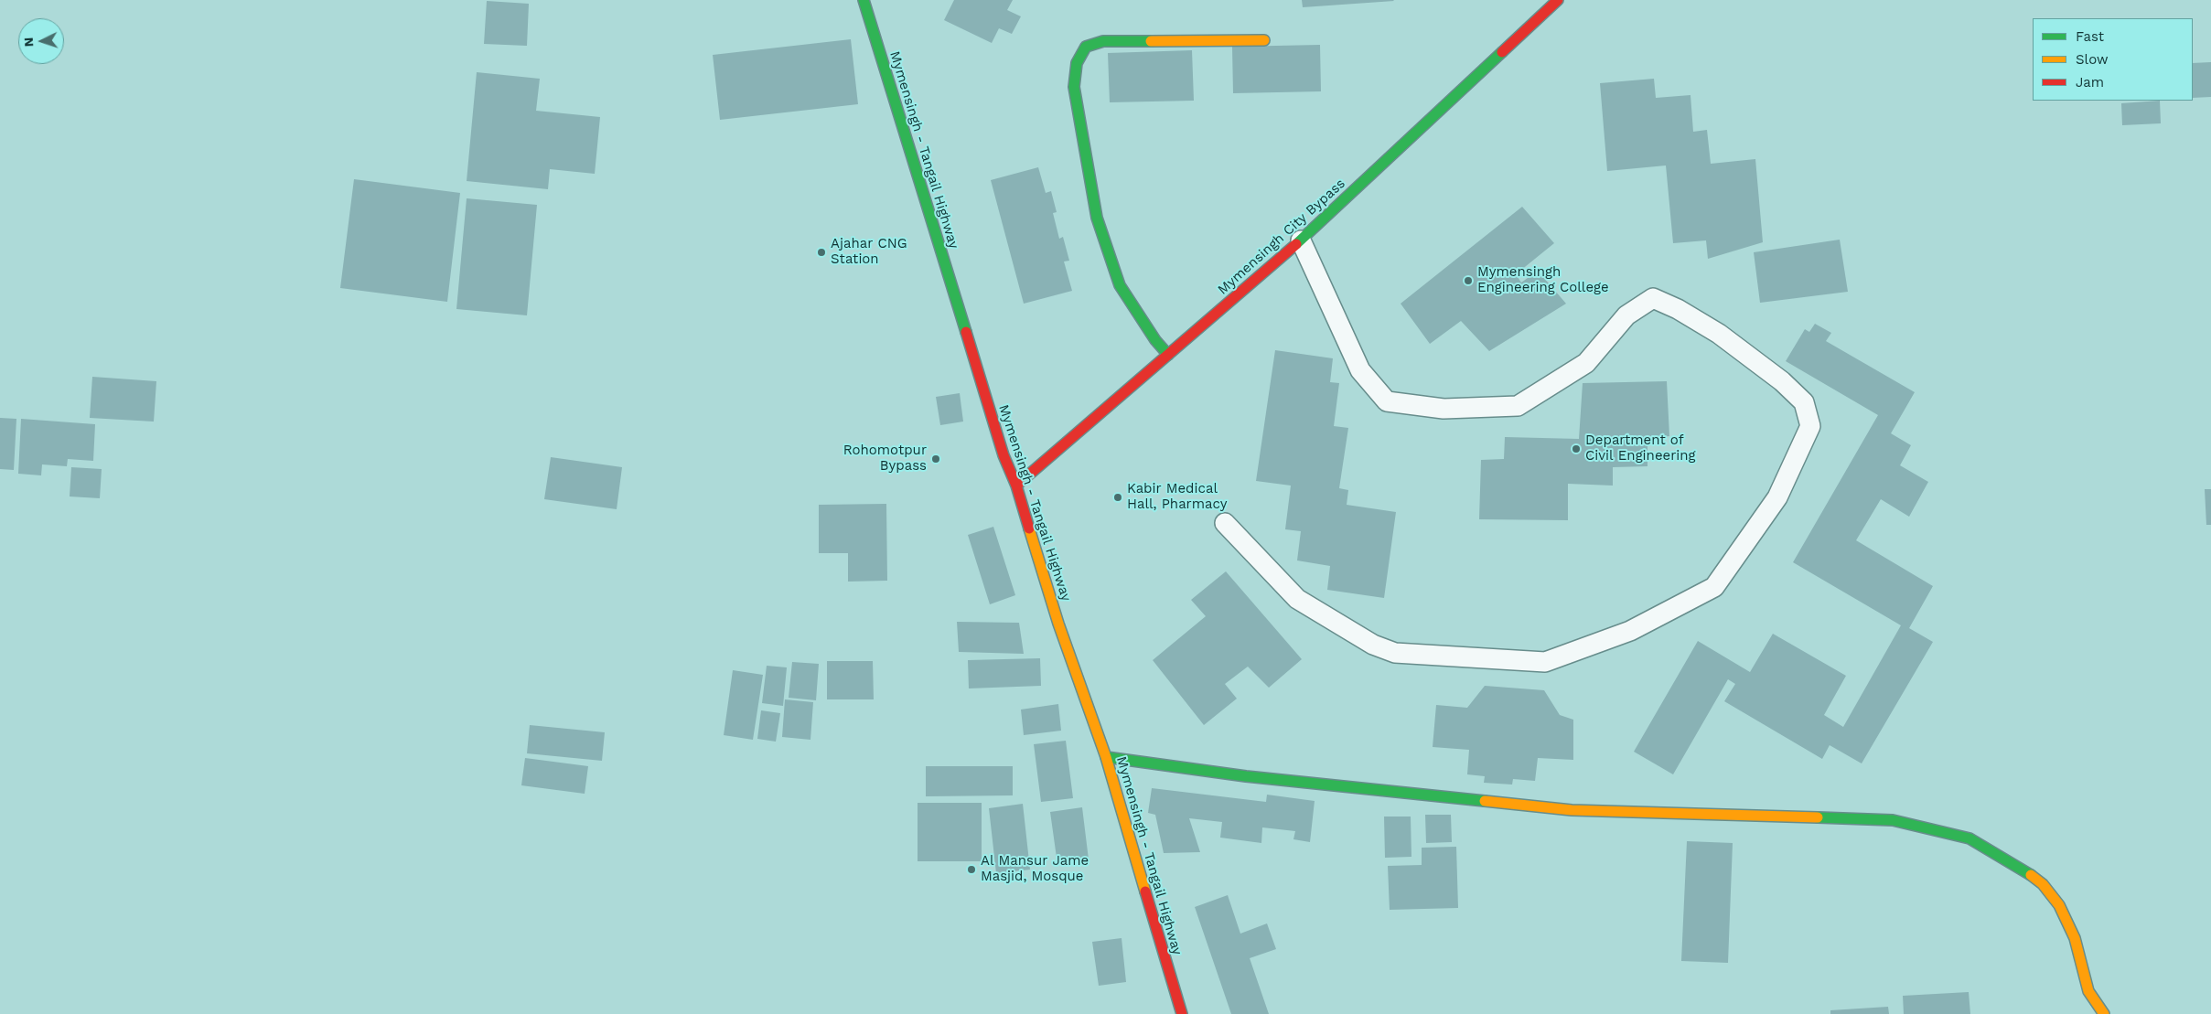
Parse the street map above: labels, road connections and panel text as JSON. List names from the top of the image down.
{
  "streets": {
    "main road": ["Mymensingh - Tangail Highway", "Mymensingh City Bypass"]
  },
  "crossings": [
    ["Mymensingh - Tangail Highway", "Mymensingh City Bypass"]
  ],
  "places": [
    "Ajahar CNG Station",
    "Mymensingh Engineering College",
    "Department of Civil Engineering",
    "Rohomotpur Bypass",
    "Kabir Medical Hall, Pharmacy",
    "Al Mansur Jame Masjid, Mosque"
  ],
  "legend": ["Fast", "Slow", "Jam"],
  "north": "left"
}
